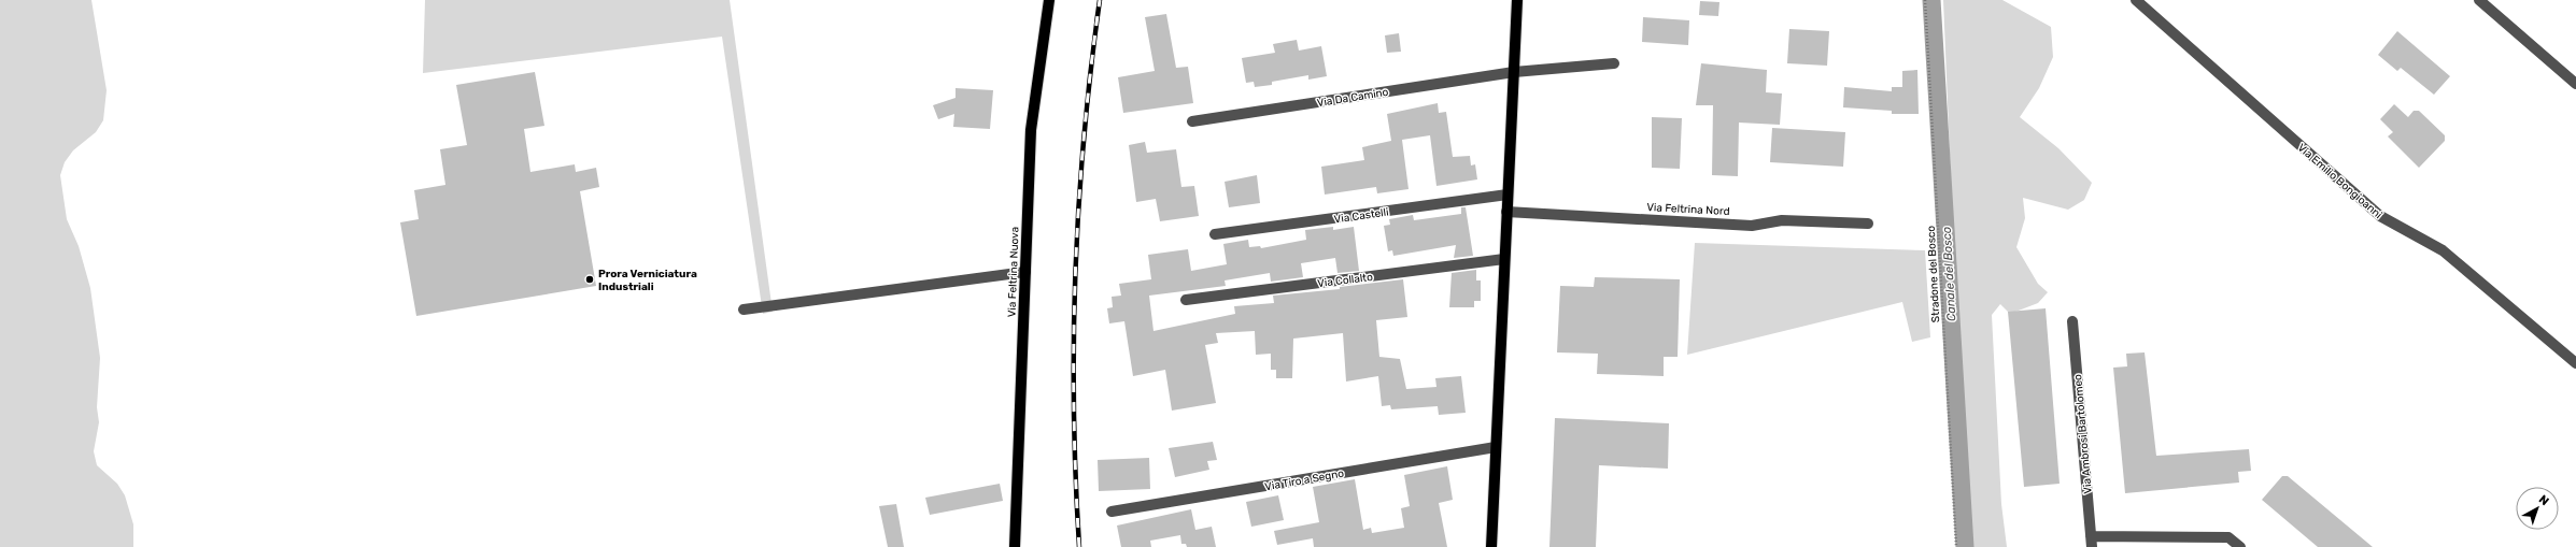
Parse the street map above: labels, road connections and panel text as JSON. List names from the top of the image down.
{
  "streets": {
    "main road": ["Via Feltrina Nuova"],
    "street": [
      "Via Da Camino",
      "Via Emilio Bongioanni",
      "Via Feltrina Nord",
      "Via Castelli",
      "Via Collalto",
      "Via Ambrosi Bartolomeo",
      "Via Tiro a Segno"
    ],
    "path": ["Stradone del Bosco"]
  },
  "water": ["Canale del Bosco"],
  "places": ["Prora Verniciatura Industriali"],
  "north": "top right"
}
